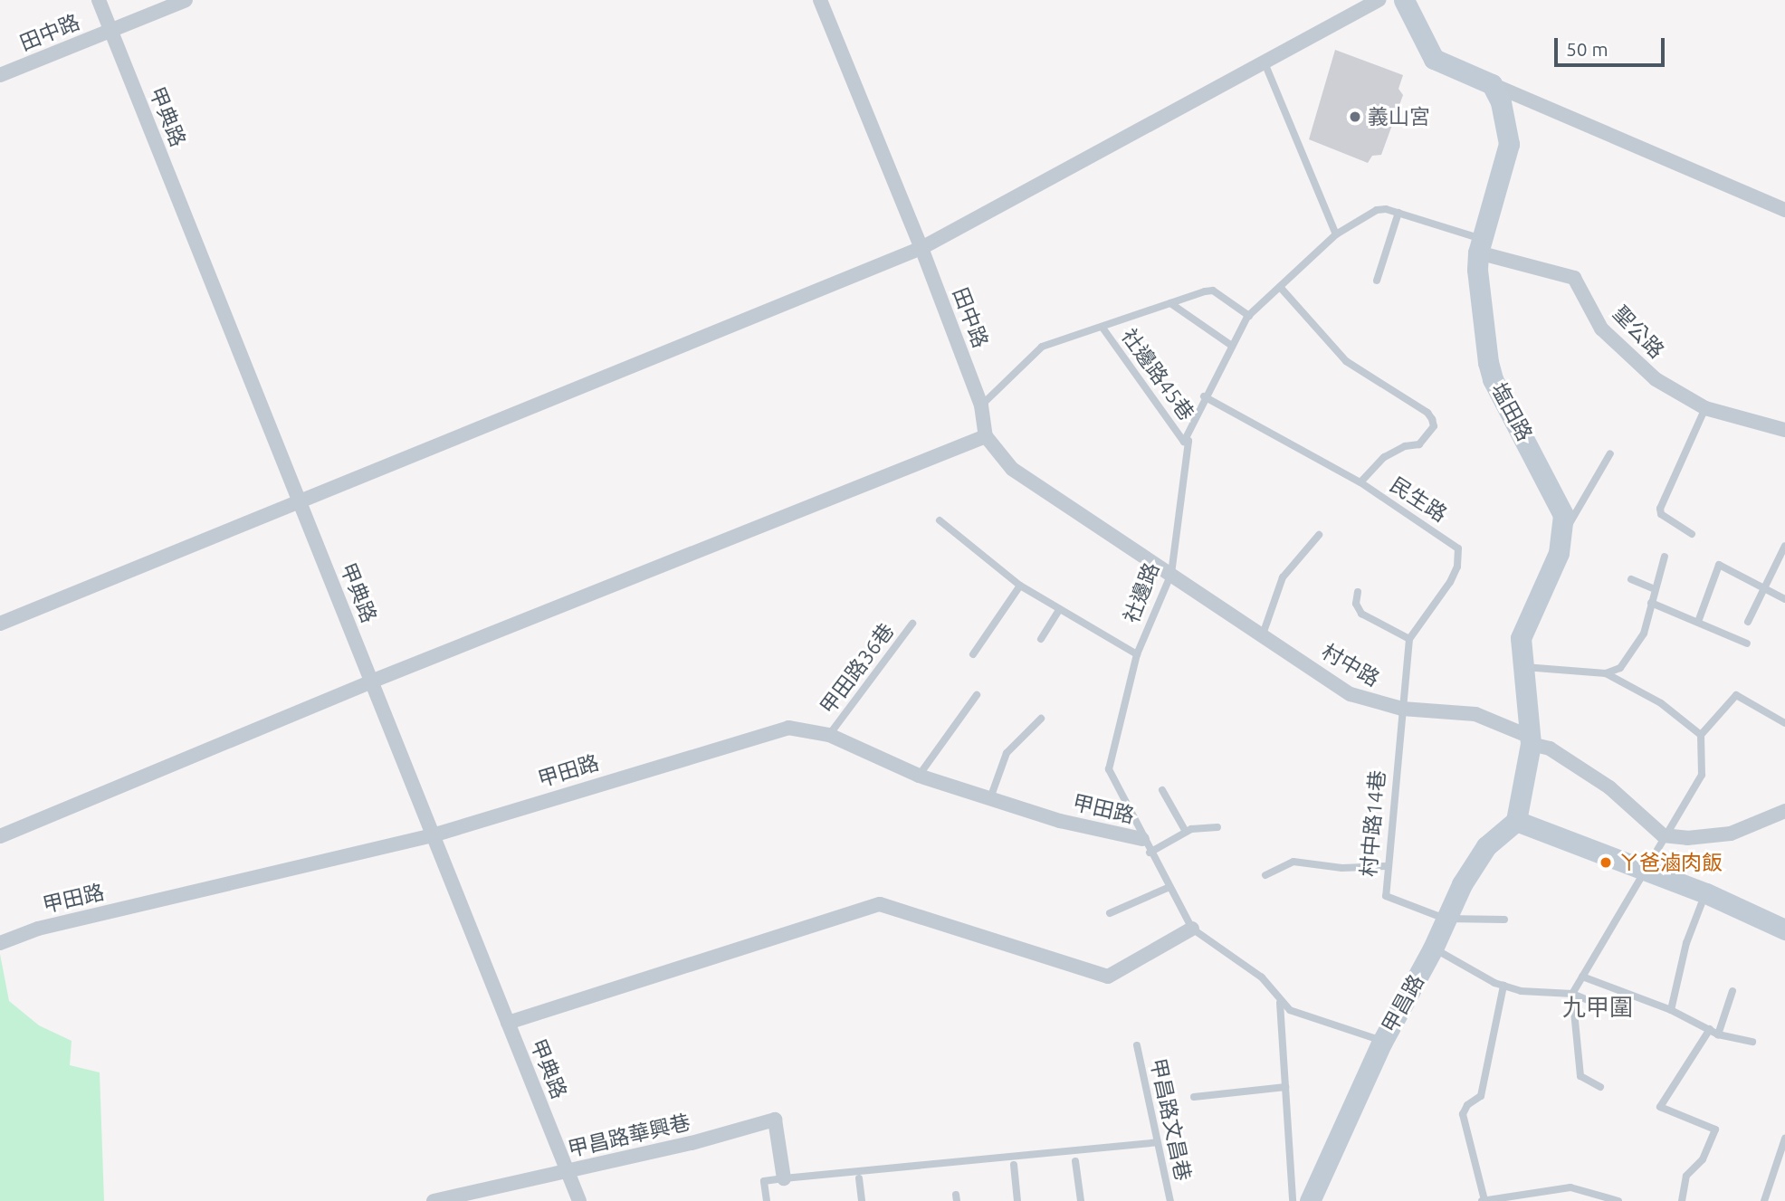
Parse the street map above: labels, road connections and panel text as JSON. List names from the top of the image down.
{
  "streets": {
    "street": [
      "田中路",
      "甲典路",
      "聖公路",
      "塩田路",
      "村中路",
      "甲田路",
      "甲昌路",
      "甲昌路華興巷"
    ],
    "lane": [
      "社邊路45巷",
      "民生路",
      "社邊路",
      "甲田路36巷",
      "村中路14巷",
      "甲昌路文昌巷"
    ]
  },
  "crossings": [
    ["田中路", "甲典路"],
    ["甲典路", "甲田路"],
    ["甲典路", "甲昌路華興巷"],
    ["聖公路", "塩田路"],
    ["聖公路", "社邊路"],
    ["社邊路45巷", "社邊路"],
    ["塩田路", "社邊路"],
    ["民生路", "社邊路"],
    ["社邊路", "村中路"],
    ["社邊路", "甲田路"],
    ["村中路", "村中路14巷"],
    ["甲田路36巷", "甲田路"],
    ["村中路14巷", "甲昌路"]
  ],
  "districts": ["九甲圍"],
  "places": ["義山宮", "ㄚ爸滷肉飯"],
  "scale_bar": "50 m"
}
